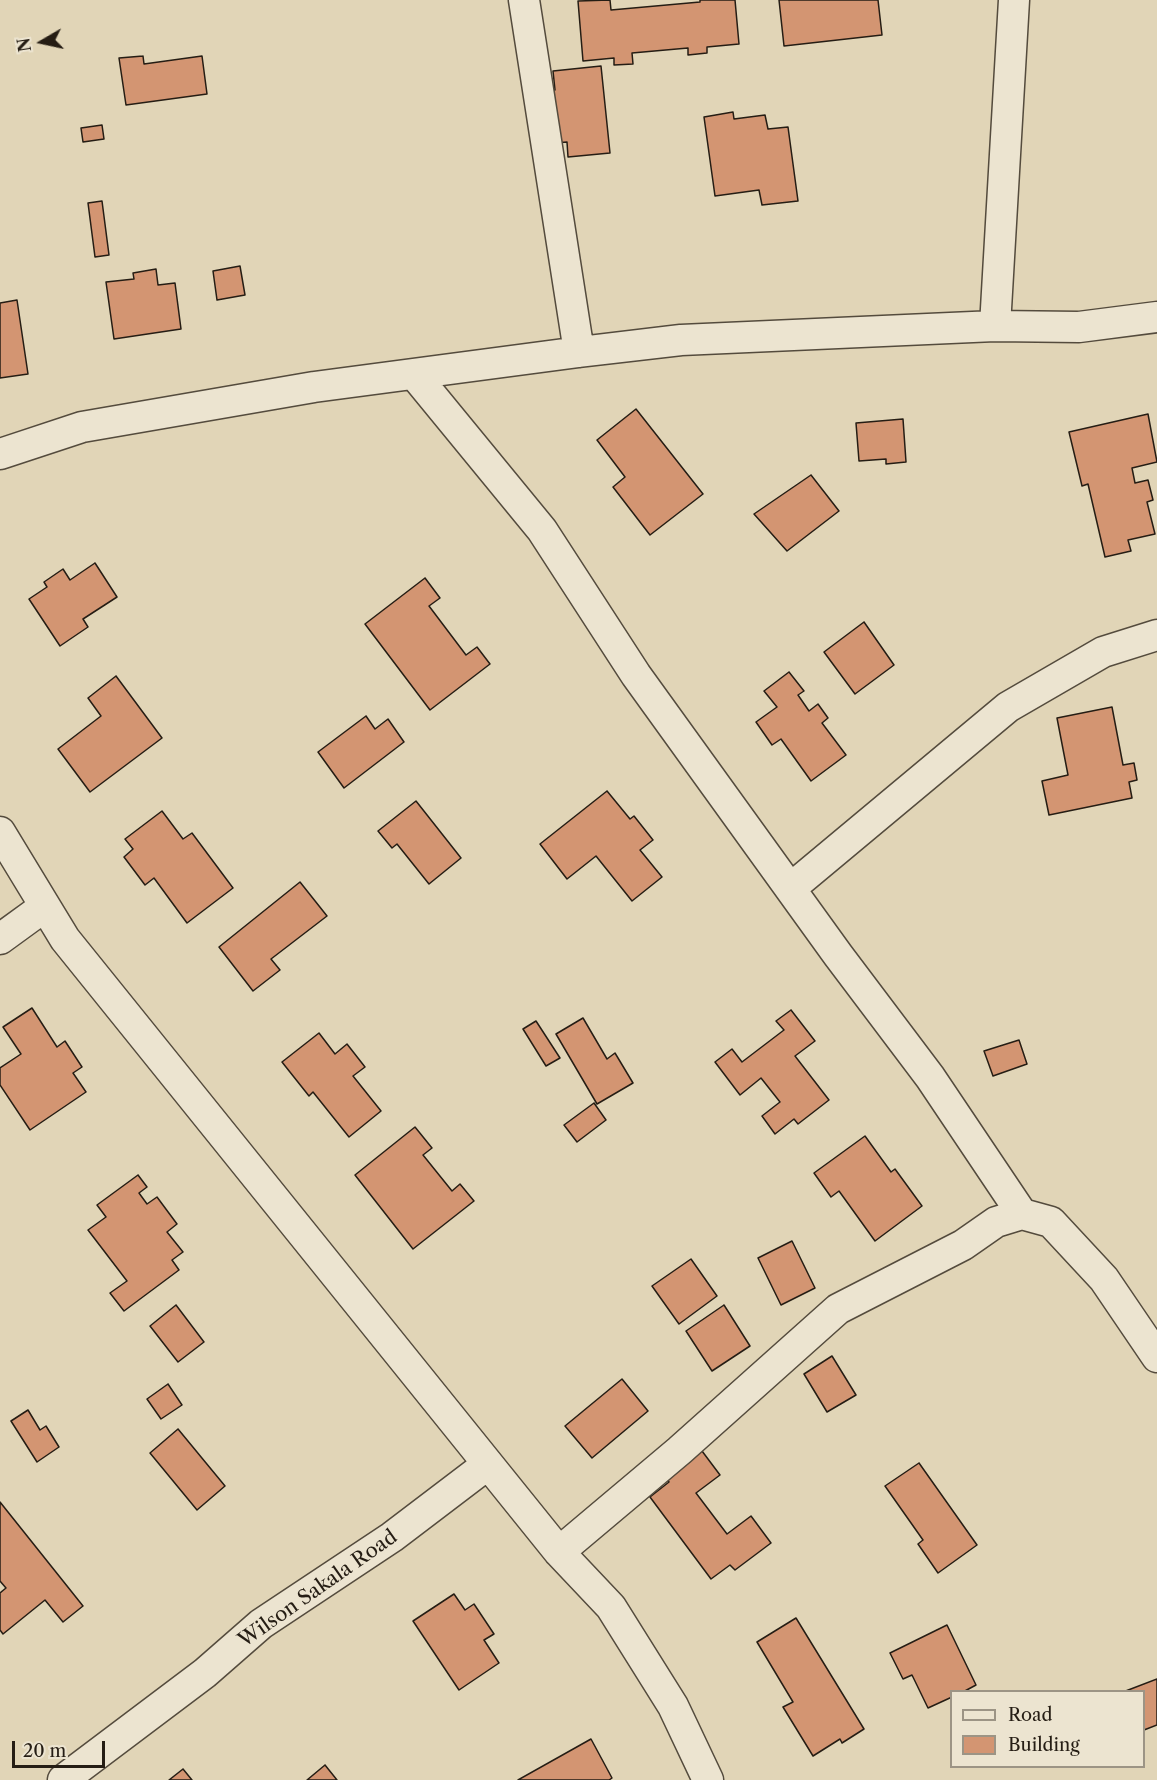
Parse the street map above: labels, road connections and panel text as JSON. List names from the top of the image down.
{
  "streets": {
    "street": ["Wilson Sakala Road"]
  },
  "legend": ["Road", "Building"],
  "scale_bar": "20 m",
  "north": "left"
}
